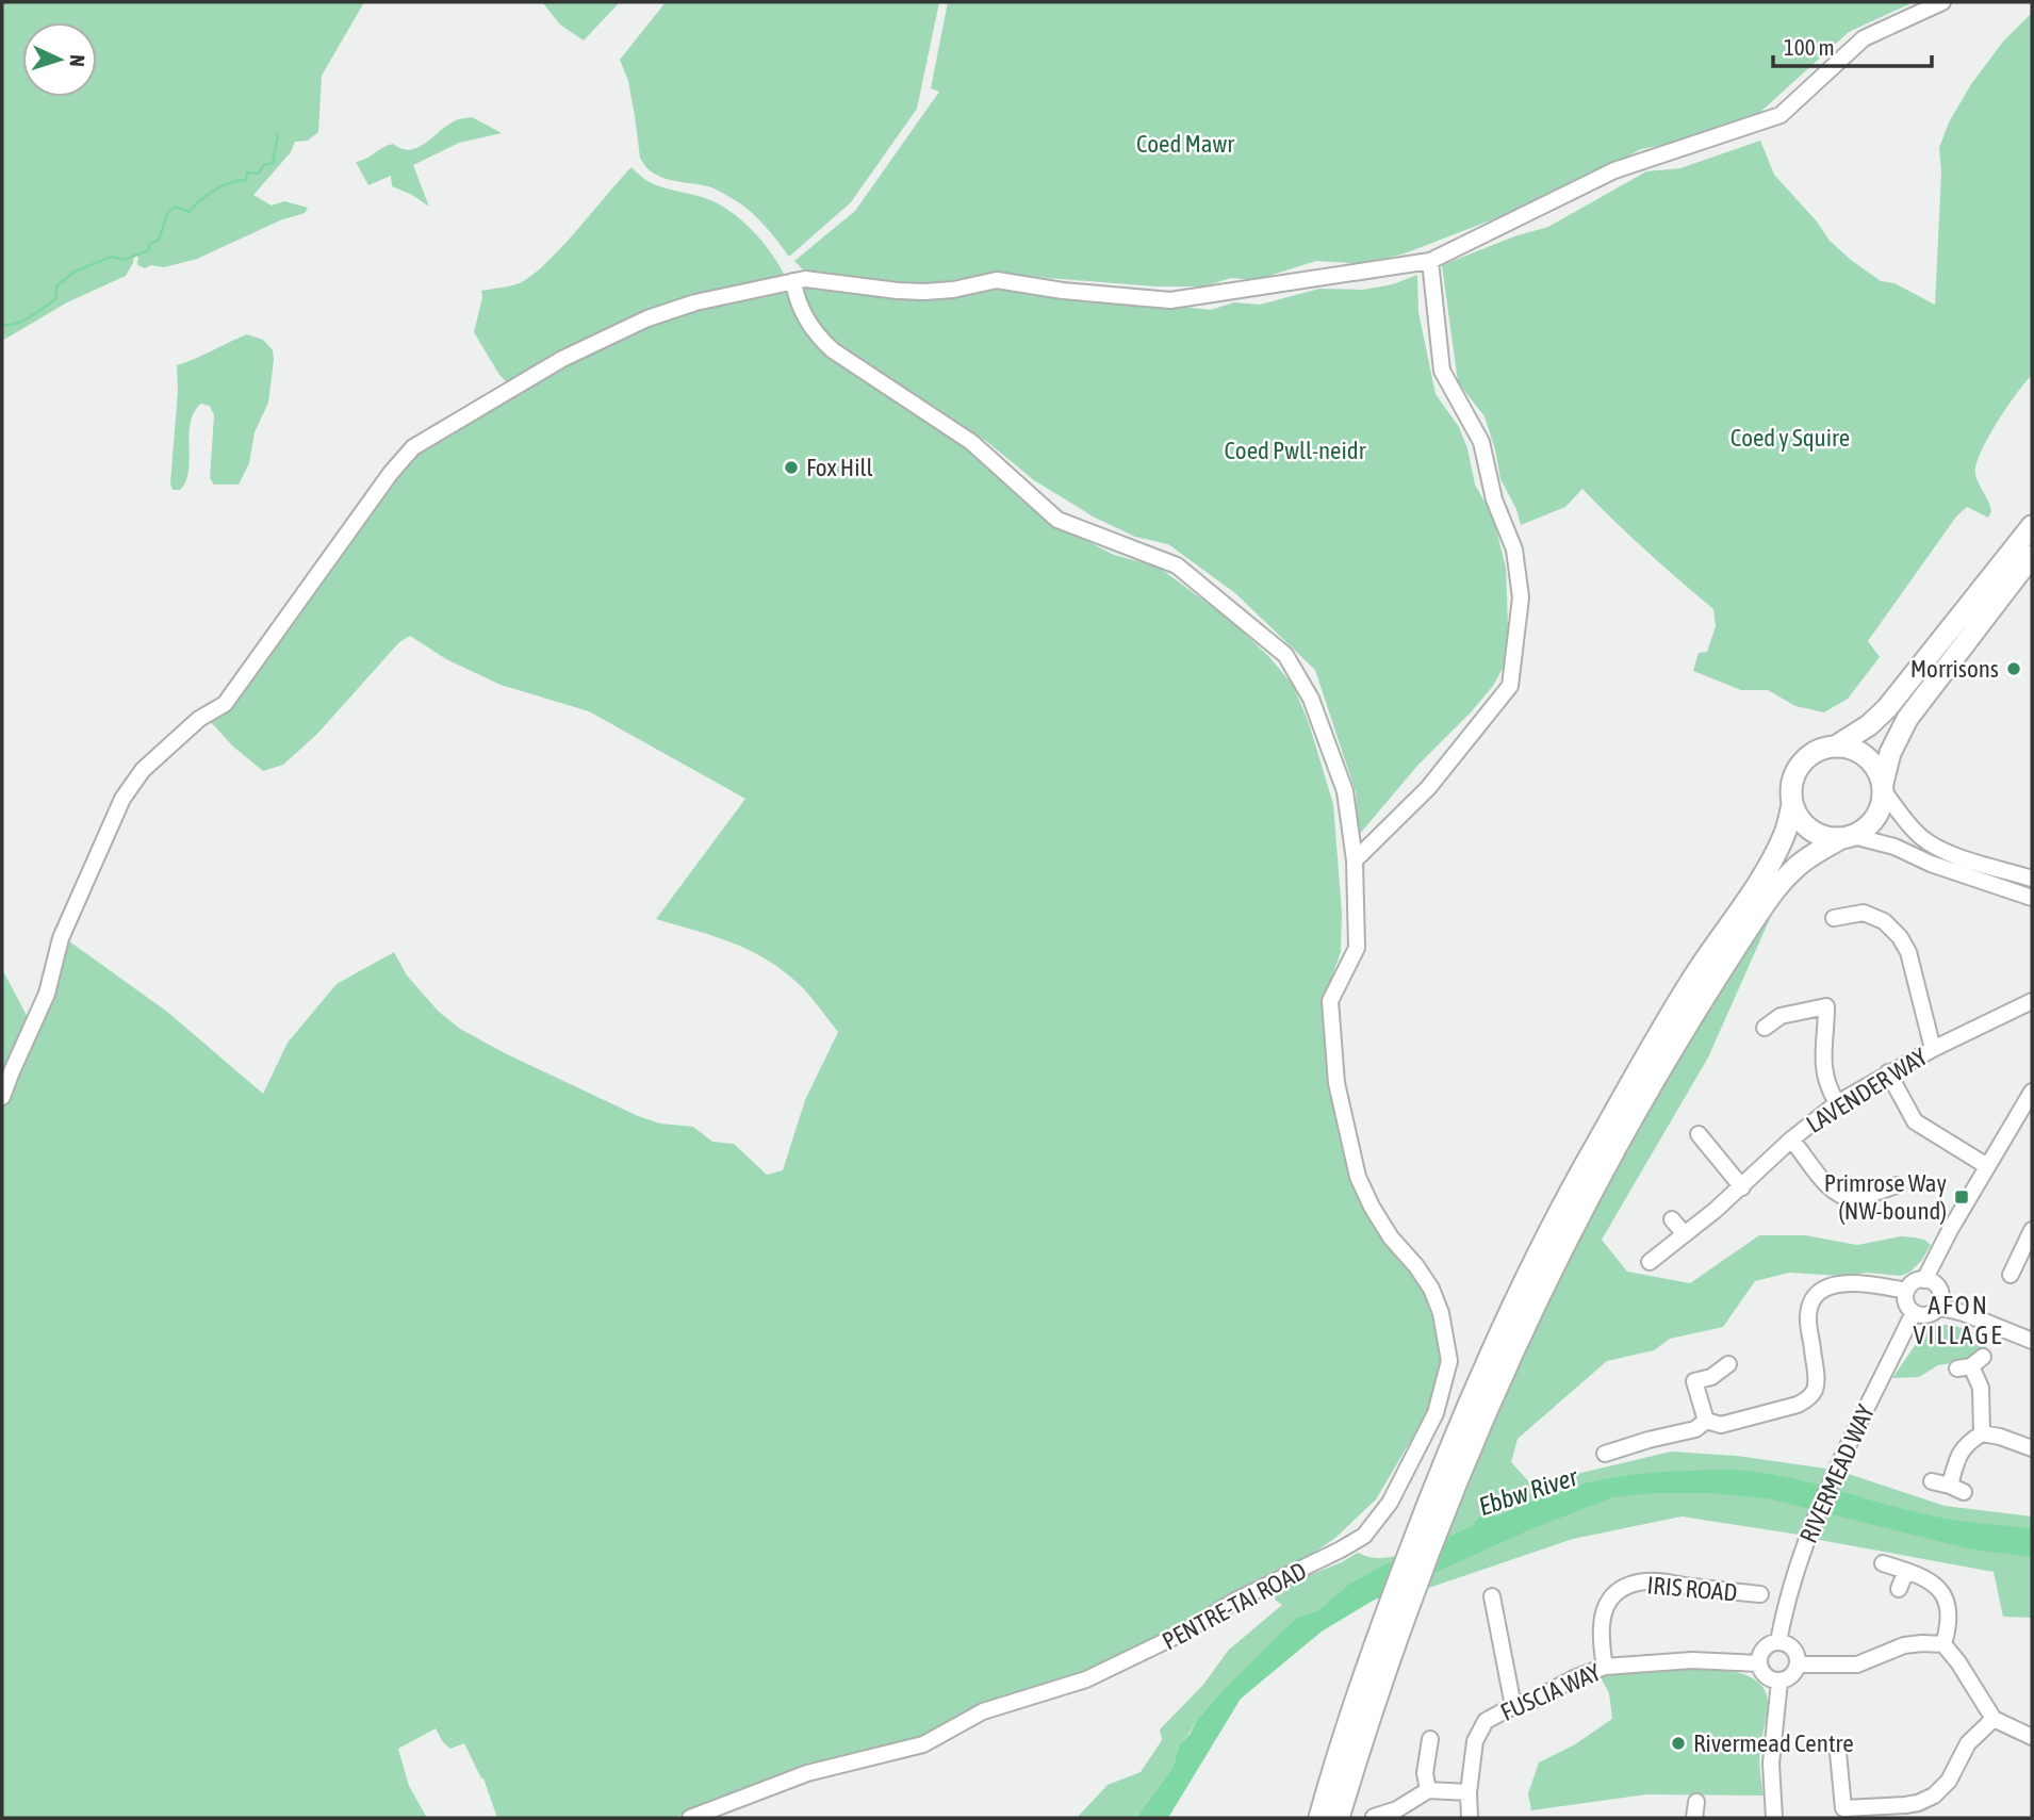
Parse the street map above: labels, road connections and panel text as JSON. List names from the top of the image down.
{
  "streets": {
    "street": [
      "LAVENDER WAY",
      "RIVERMEAD WAY",
      "IRIS ROAD",
      "PENTRE-TAI ROAD",
      "FUSCIA WAY"
    ]
  },
  "crossings": [
    ["RIVERMEAD WAY", "FUSCIA WAY"],
    ["IRIS ROAD", "FUSCIA WAY"]
  ],
  "districts": ["AFON VILLAGE"],
  "water": ["Ebbw River"],
  "parks": ["Coed Mawr", "Coed y Squire", "Coed Pwll-neidr"],
  "places": {
    "other": ["Fox Hill", "Morrisons", "Rivermead Centre"],
    "transit": ["Primrose Way (NW-bound)"]
  },
  "scale_bar": "100 m",
  "north": "right"
}
